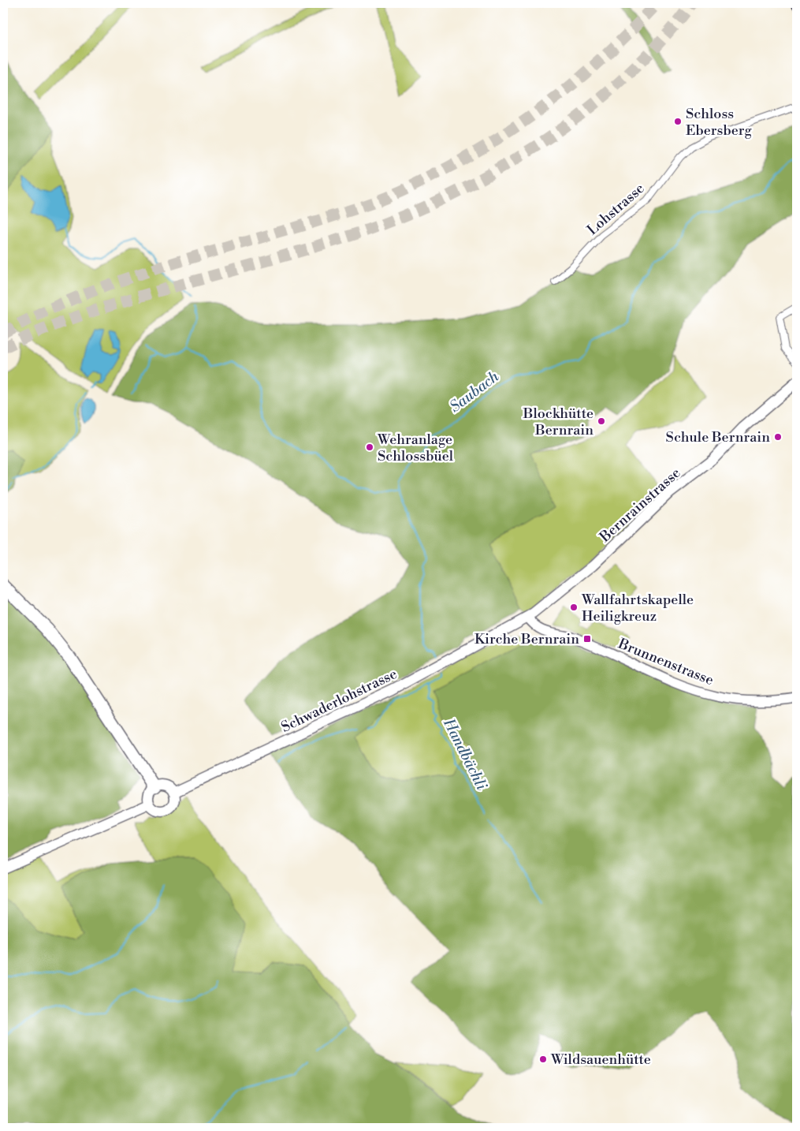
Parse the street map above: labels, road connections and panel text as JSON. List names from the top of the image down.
{
  "streets": {
    "main road": ["Bernrainstrasse", "Brunnenstrasse", "Schwaderlohstrasse"],
    "street": ["Lohstrasse"]
  },
  "crossings": [
    ["Bernrainstrasse", "Brunnenstrasse"],
    ["Bernrainstrasse", "Schwaderlohstrasse"]
  ],
  "water": ["Saubach", "Handbächli"],
  "places": {
    "other": [
      "Schloss Ebersberg",
      "Blockhütte Bernrain",
      "Schule Bernrain",
      "Wehranlage Schlossbüel",
      "Wallfahrtskapelle Heiligkreuz",
      "Wildsauenhütte"
    ],
    "transit": ["Kirche Bernrain"]
  }
}
